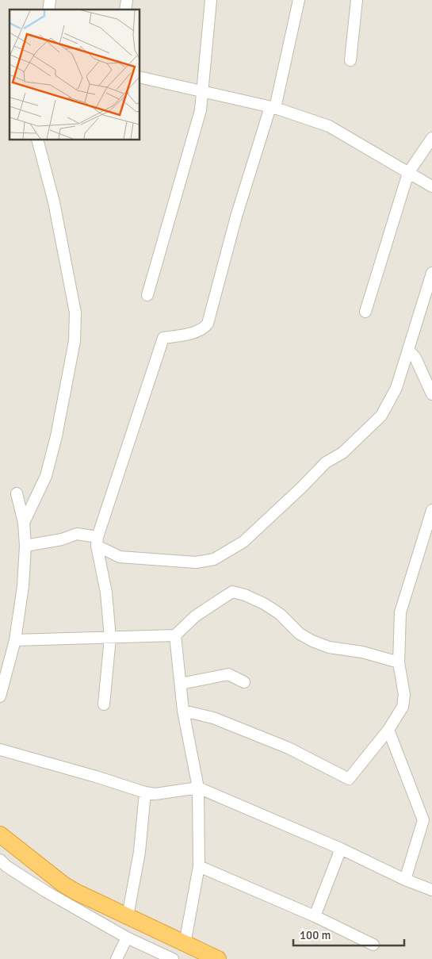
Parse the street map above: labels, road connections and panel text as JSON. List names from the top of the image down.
{
  "scale_bar": "100 m"
}
